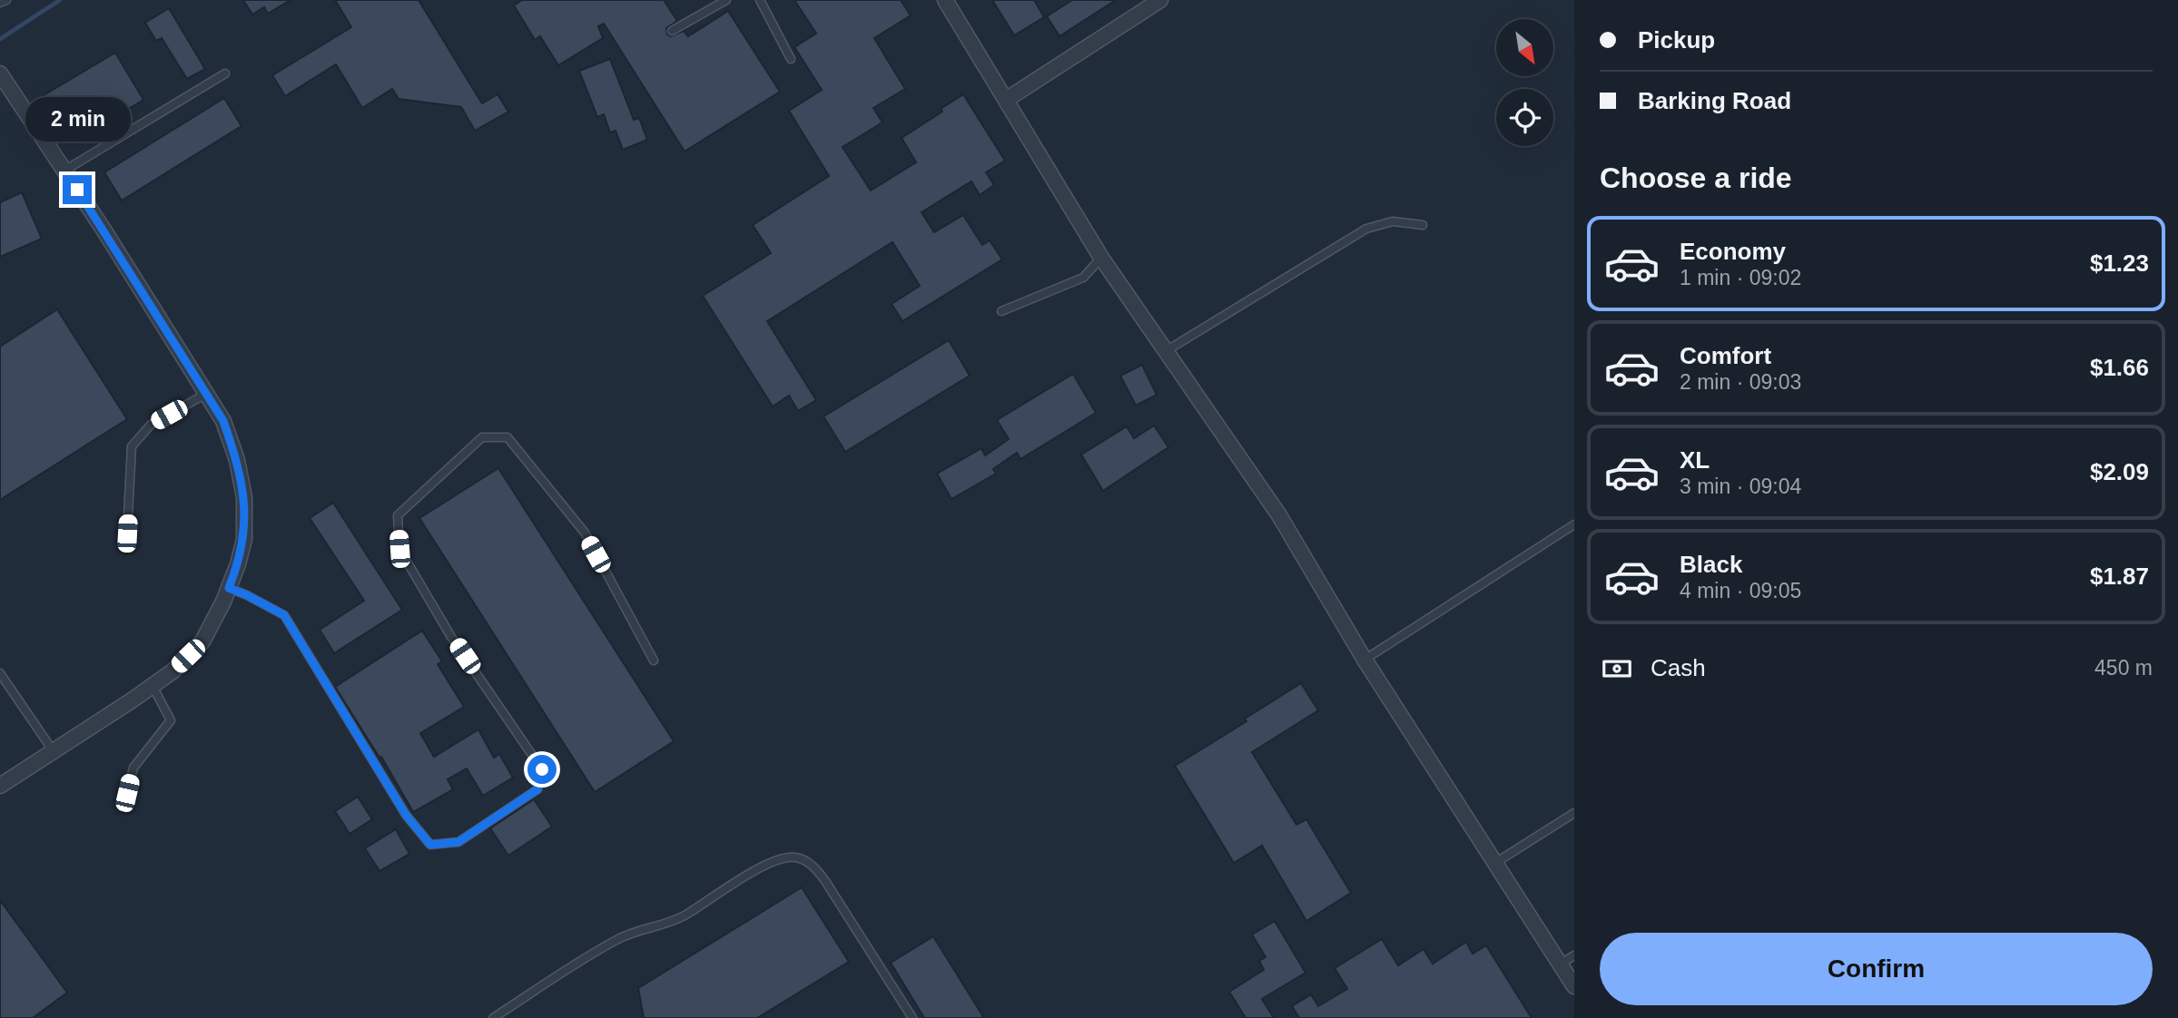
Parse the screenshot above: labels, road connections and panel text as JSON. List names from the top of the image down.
{
  "north": "bottom right",
  "page": {
    "banner": ["Pickup", "Barking Road"],
    "bubble": "2 min",
    "heading": "Choose a ride",
    "list": [
      {
        "name": "Economy",
        "note": "1 min · 09:02",
        "value": "$1.23"
      },
      {
        "name": "Comfort",
        "note": "2 min · 09:03",
        "value": "$1.66"
      },
      {
        "name": "XL",
        "note": "3 min · 09:04",
        "value": "$2.09"
      },
      {
        "name": "Black",
        "note": "4 min · 09:05",
        "value": "$1.87"
      }
    ],
    "pay": ["Cash", "450 m"],
    "buttons": "Confirm"
  }
}
